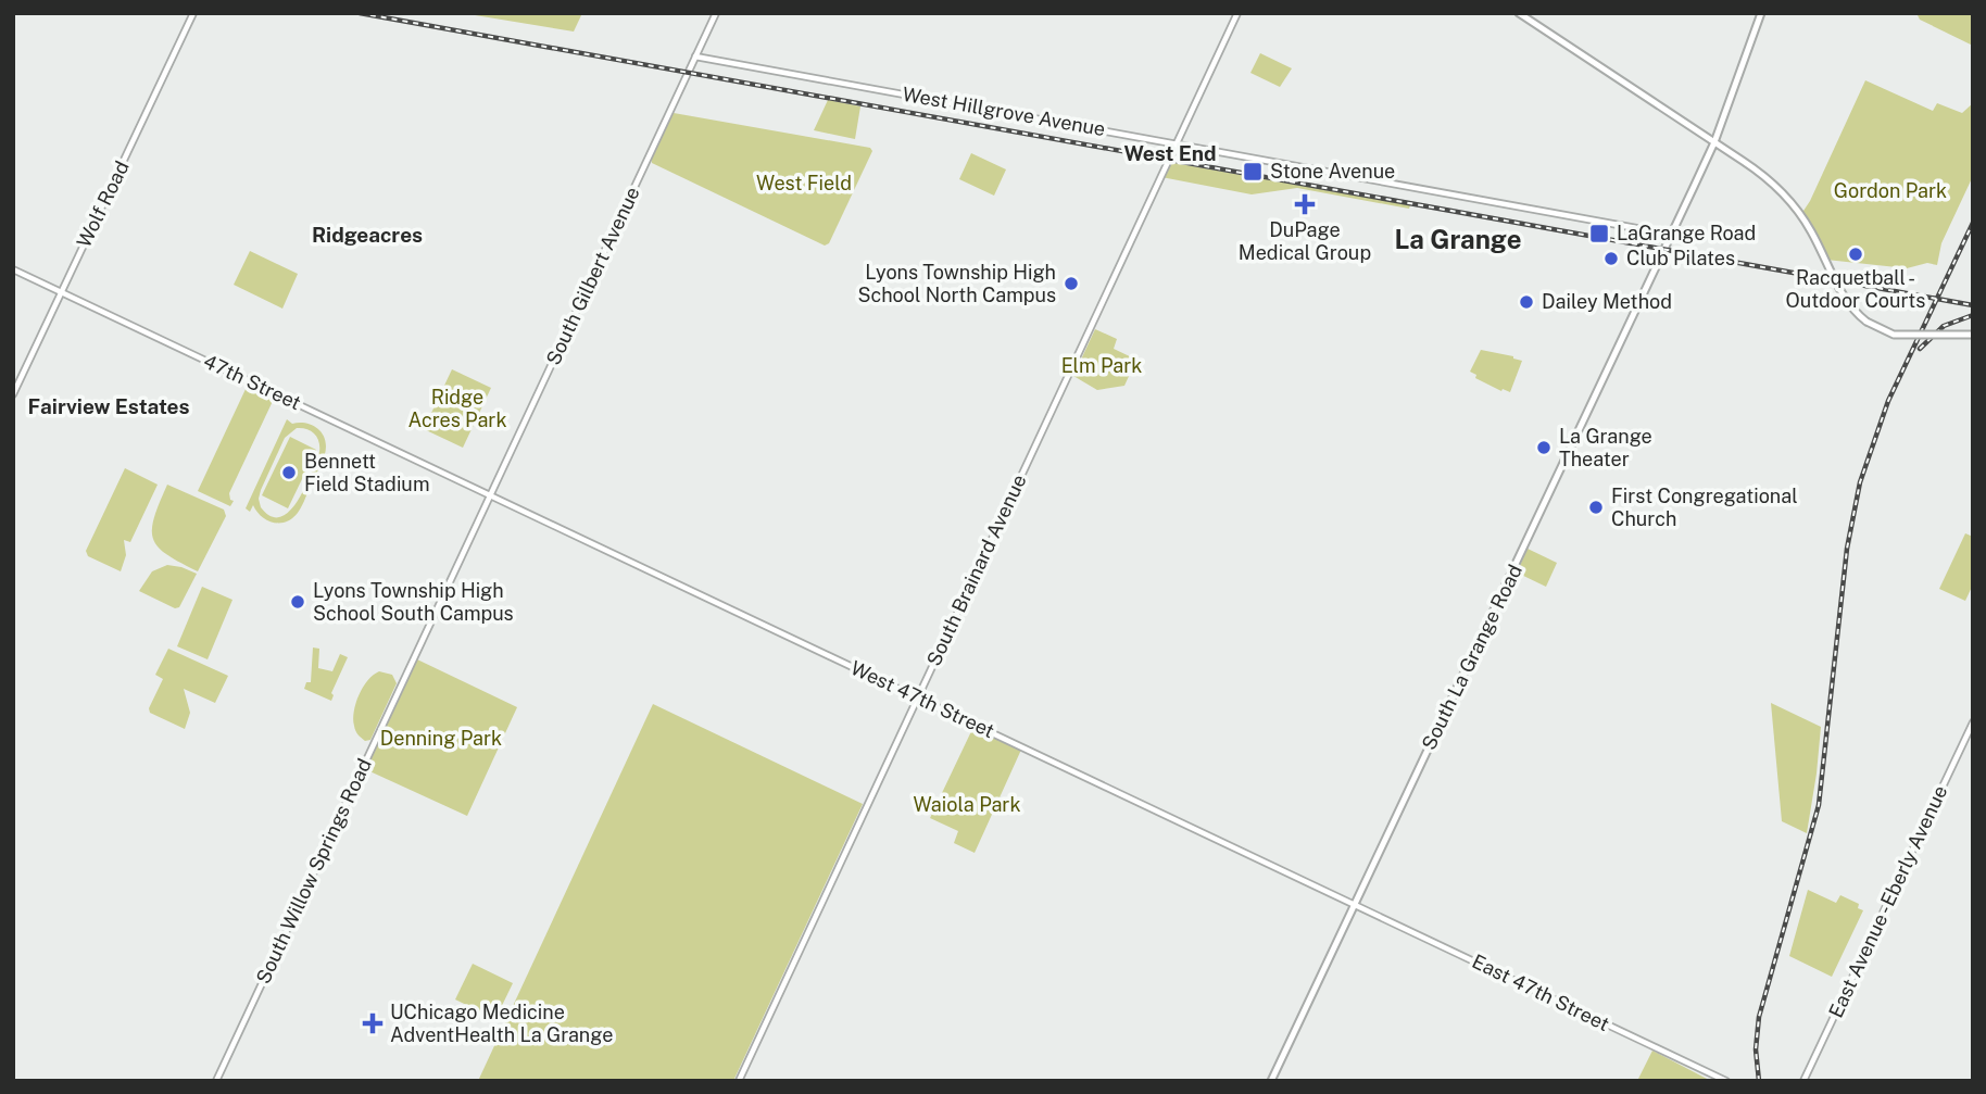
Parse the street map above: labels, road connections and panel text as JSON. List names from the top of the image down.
{
  "streets": {
    "main road": ["South La Grange Road"],
    "street": [
      "West Hillgrove Avenue",
      "Wolf Road",
      "South Gilbert Avenue",
      "47th Street",
      "South Brainard Avenue",
      "West 47th Street",
      "South Willow Springs Road",
      "East Avenue - Eberly Avenue",
      "East 47th Street"
    ]
  },
  "crossings": [
    ["West Hillgrove Avenue", "South Gilbert Avenue"],
    ["West Hillgrove Avenue", "South Brainard Avenue"],
    ["West Hillgrove Avenue", "South La Grange Road"],
    ["Wolf Road", "47th Street"],
    ["South Gilbert Avenue", "47th Street"],
    ["South Gilbert Avenue", "West 47th Street"],
    ["South Gilbert Avenue", "South Willow Springs Road"],
    ["47th Street", "West 47th Street"],
    ["47th Street", "South Willow Springs Road"],
    ["South Brainard Avenue", "West 47th Street"],
    ["South La Grange Road", "West 47th Street"],
    ["South La Grange Road", "East 47th Street"],
    ["West 47th Street", "South Willow Springs Road"],
    ["West 47th Street", "East 47th Street"]
  ],
  "districts": [
    "West End",
    "Ridgeacres",
    "La Grange",
    "Fairview Estates"
  ],
  "parks": [
    "West Field",
    "Gordon Park",
    "Elm Park",
    "Ridge Acres Park",
    "Denning Park",
    "Waiola Park"
  ],
  "places": {
    "transit": ["Stone Avenue", "LaGrange Road"],
    "health": ["DuPage Medical Group", "UChicago Medicine AdventHealth La Grange"],
    "other": [
      "Racquetball - Outdoor Courts",
      "Club Pilates",
      "Lyons Township High School North Campus",
      "Dailey Method",
      "La Grange Theater",
      "Bennett Field Stadium",
      "First Congregational Church",
      "Lyons Township High School South Campus"
    ]
  }
}
